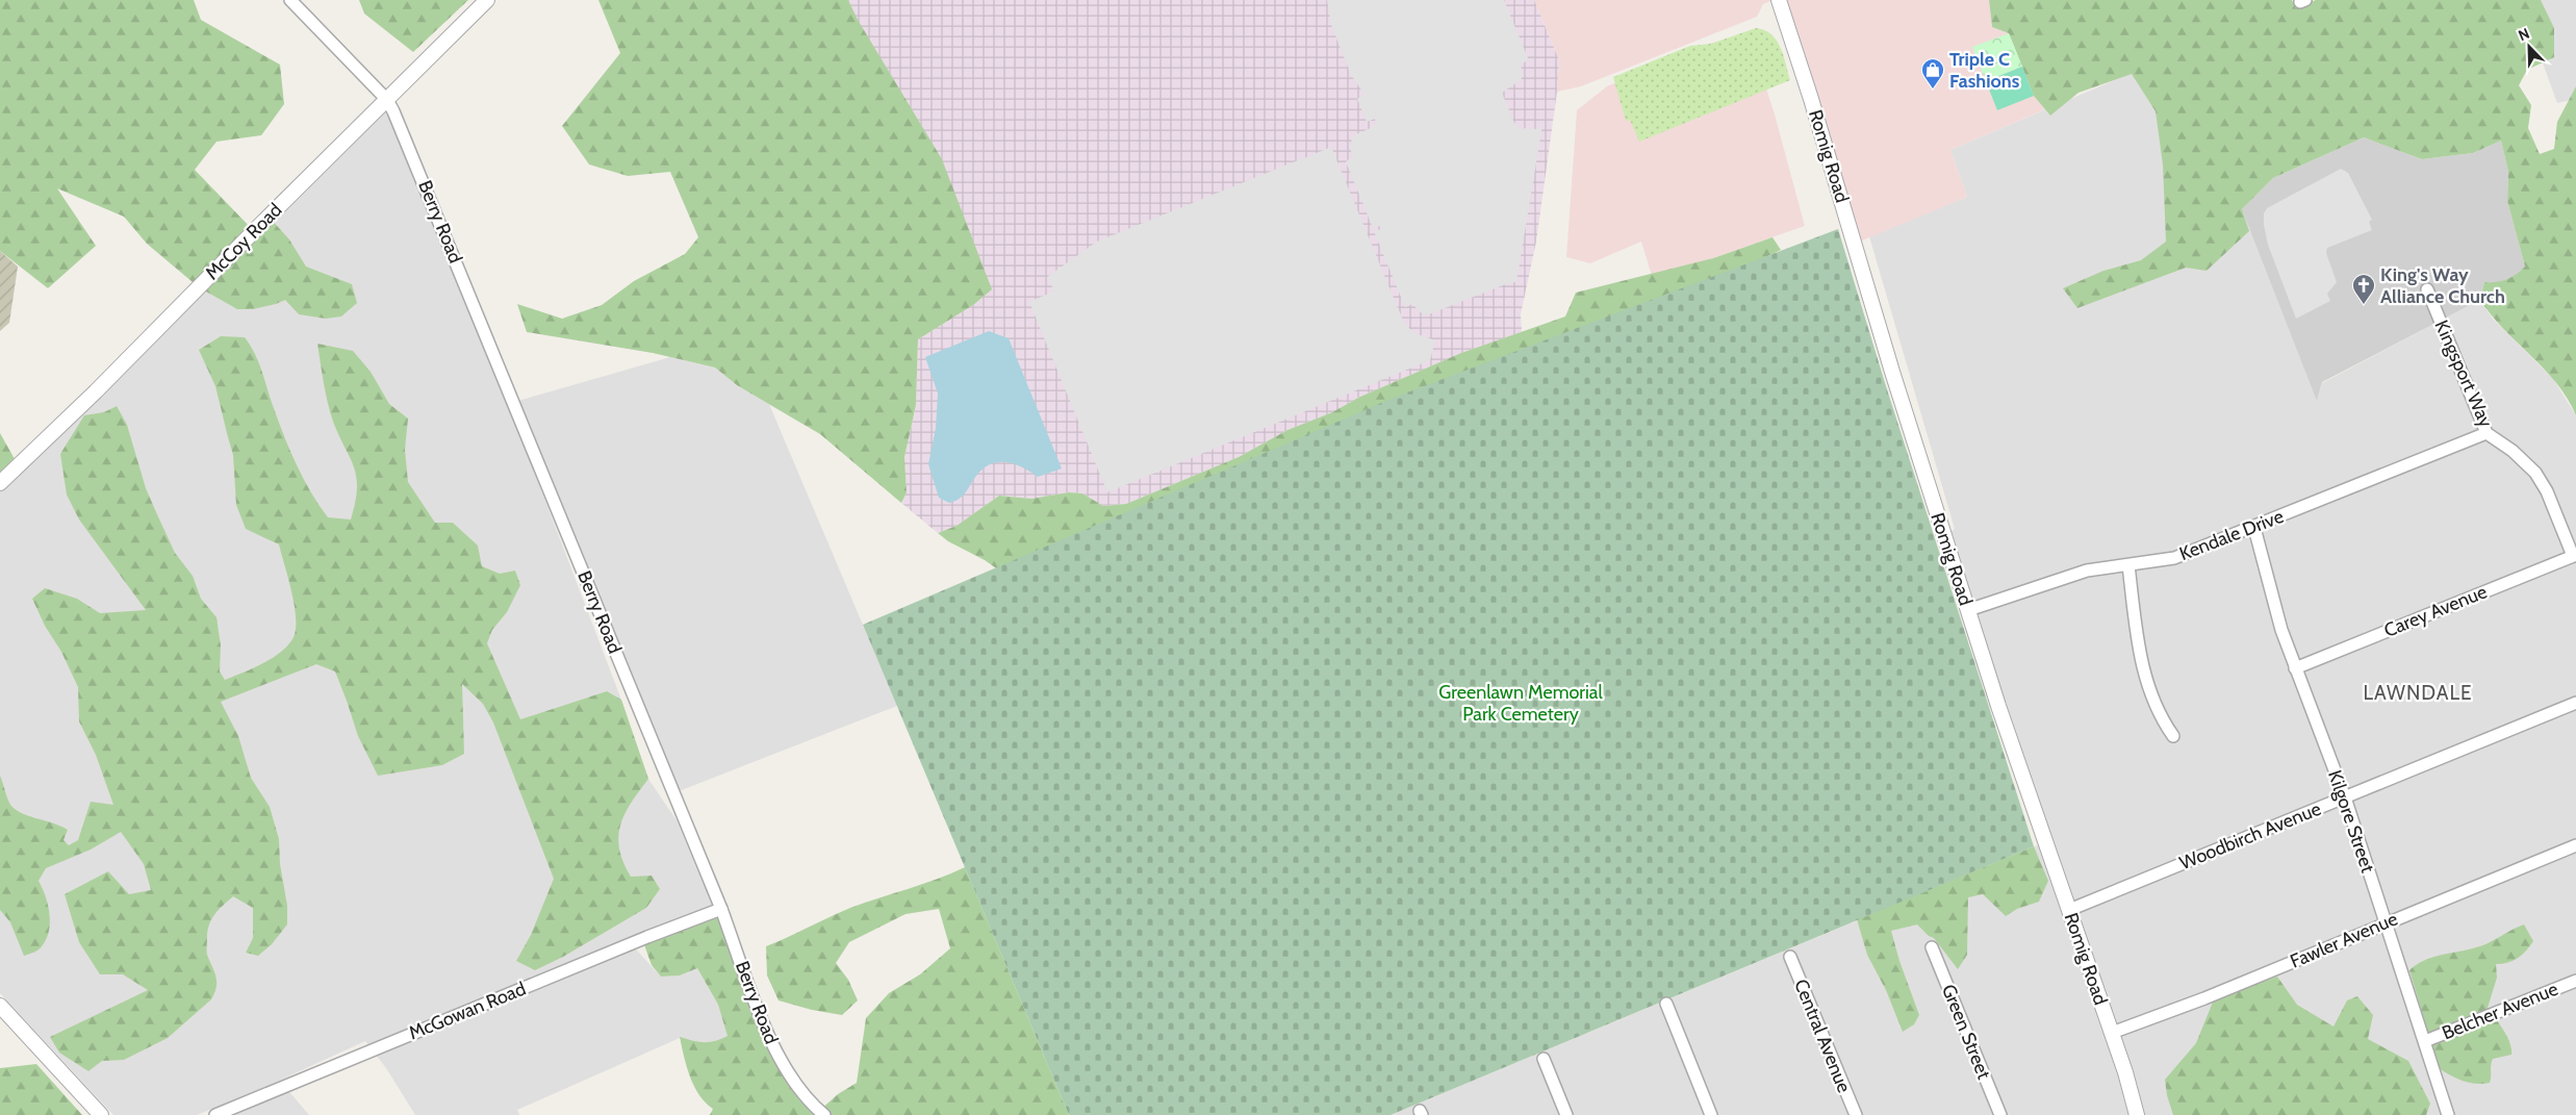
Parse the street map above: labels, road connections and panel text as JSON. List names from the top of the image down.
{
  "streets": {
    "street": [
      "Romig Road",
      "Berry Road",
      "McCoy Road",
      "Kingsport Way",
      "Kendale Drive",
      "Carey Avenue",
      "Kilgore Street",
      "Woodbirch Avenue",
      "Fawler Avenue",
      "McGowan Road",
      "Belcher Avenue",
      "Green Street",
      "Central Avenue"
    ]
  },
  "crossings": [
    ["Romig Road", "Kendale Drive"],
    ["Romig Road", "Woodbirch Avenue"],
    ["Romig Road", "Fawler Avenue"],
    ["Berry Road", "McCoy Road"],
    ["Berry Road", "McGowan Road"],
    ["Kingsport Way", "Kendale Drive"],
    ["Kingsport Way", "Carey Avenue"],
    ["Kendale Drive", "Kilgore Street"],
    ["Carey Avenue", "Kilgore Street"],
    ["Kilgore Street", "Woodbirch Avenue"],
    ["Kilgore Street", "Fawler Avenue"],
    ["Kilgore Street", "Belcher Avenue"]
  ],
  "districts": ["LAWNDALE"],
  "parks": ["Greenlawn Memorial Park Cemetery"],
  "places": {
    "shop": ["Triple C Fashions"],
    "church": ["King's Way Alliance Church"]
  },
  "north": "top left"
}
